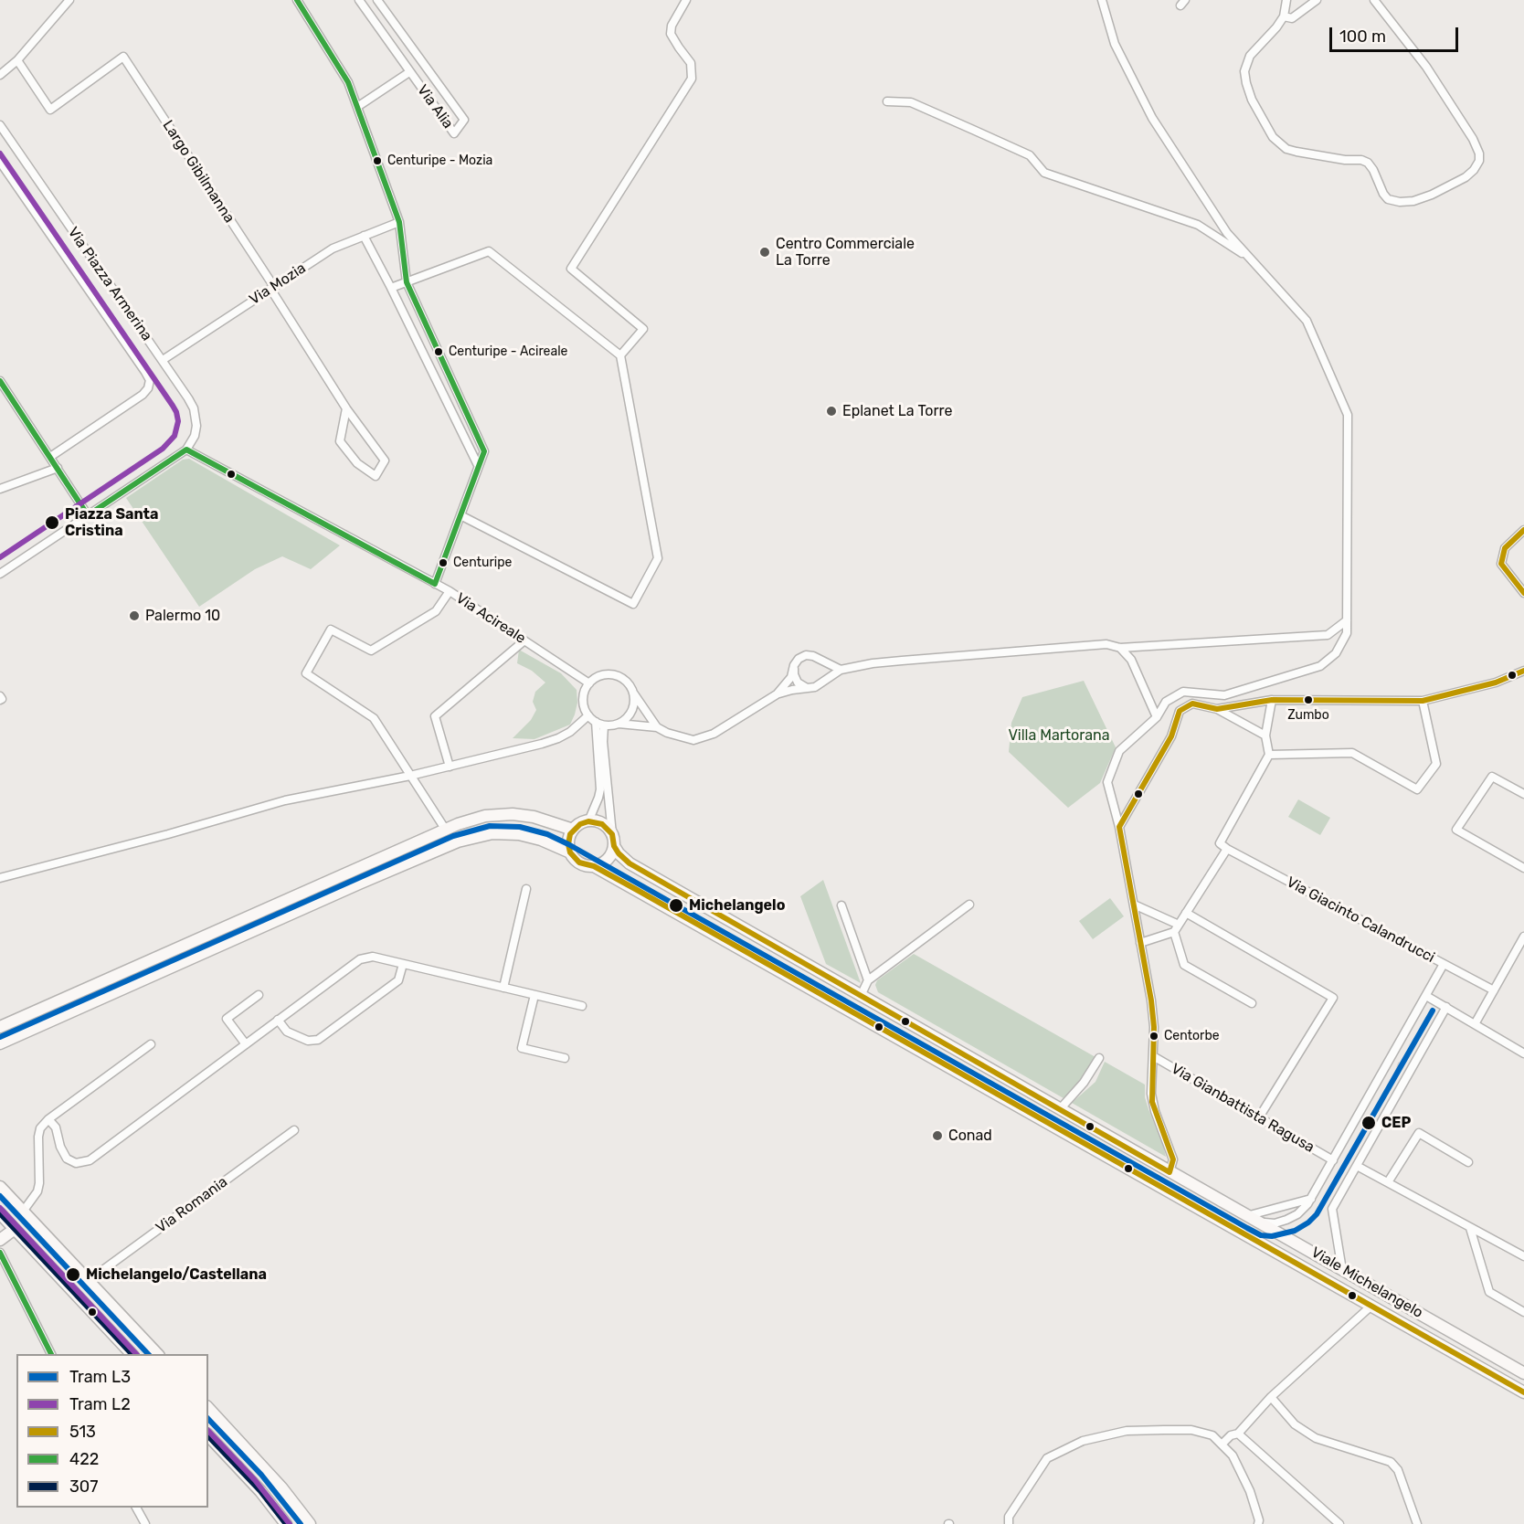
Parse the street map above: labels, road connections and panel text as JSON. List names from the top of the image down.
{
  "streets": {
    "street": [
      "Via Alia",
      "Largo Gibilmanna",
      "Via Piazza Armerina",
      "Via Mozia",
      "Via Acireale",
      "Via Giacinto Calandrucci",
      "Via Gianbattista Ragusa",
      "Via Romania",
      "Viale Michelangelo"
    ]
  },
  "crossings": [
    ["Largo Gibilmanna", "Via Mozia"],
    ["Via Piazza Armerina", "Via Mozia"],
    ["Via Piazza Armerina", "Via Acireale"]
  ],
  "parks": ["Villa Martorana"],
  "places": [
    "Centuripe - Mozia",
    "Centro Commerciale La Torre",
    "Centuripe - Acireale",
    "Eplanet La Torre",
    "Piazza Santa Cristina",
    "Centuripe",
    "Palermo 10",
    "Zumbo",
    "Michelangelo",
    "Centorbe",
    "CEP",
    "Conad",
    "Michelangelo/Castellana"
  ],
  "lines": [
    "transit line 422",
    "tram line L2",
    "transit line 513",
    "tram line L3",
    "transit line 307"
  ],
  "legend": [
    "Tram L3",
    "Tram L2",
    "513",
    "422",
    "307"
  ],
  "scale_bar": "100 m"
}
